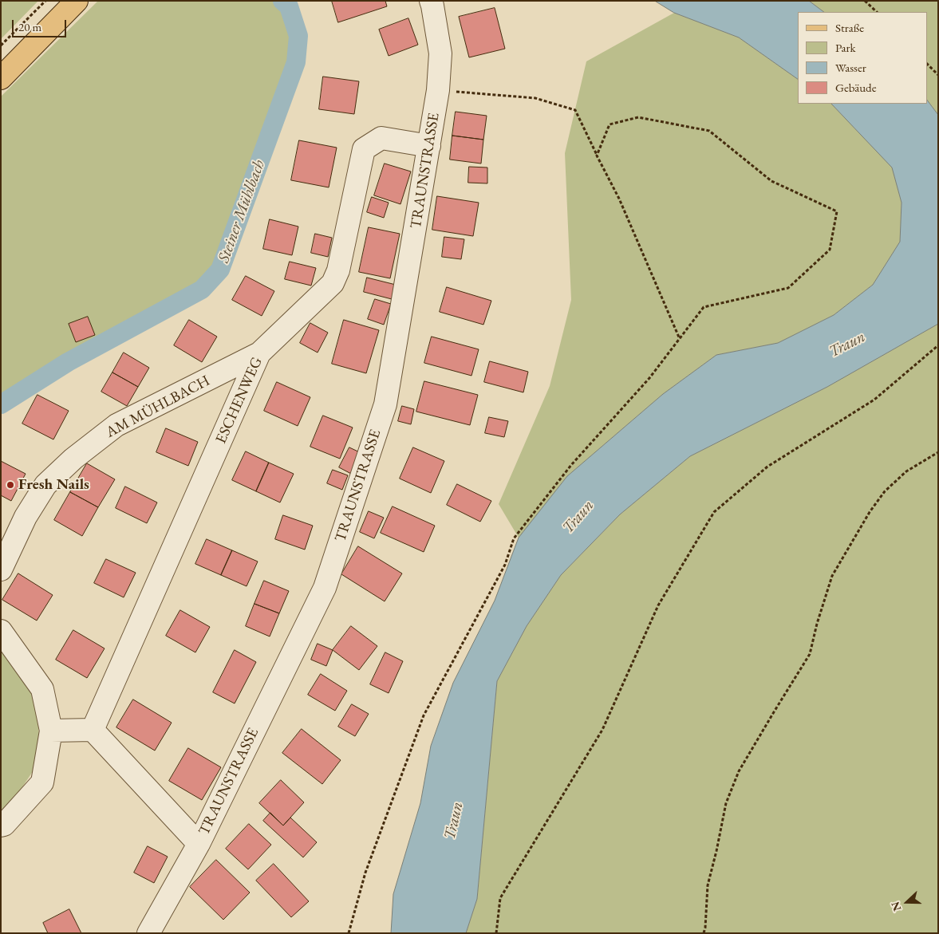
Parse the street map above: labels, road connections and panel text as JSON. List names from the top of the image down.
{
  "streets": {
    "street": ["TRAUNSTRASSE", "ESCHENWEG", "AM MÜHLBACH"]
  },
  "crossings": [
    ["TRAUNSTRASSE", "ESCHENWEG"],
    ["ESCHENWEG", "AM MÜHLBACH"]
  ],
  "water": ["Steiner Mühlbach", "Traun"],
  "places": ["Fresh Nails"],
  "legend": [
    "Straße",
    "Park",
    "Wasser",
    "Gebäude"
  ],
  "scale_bar": "20 m",
  "north": "left"
}
